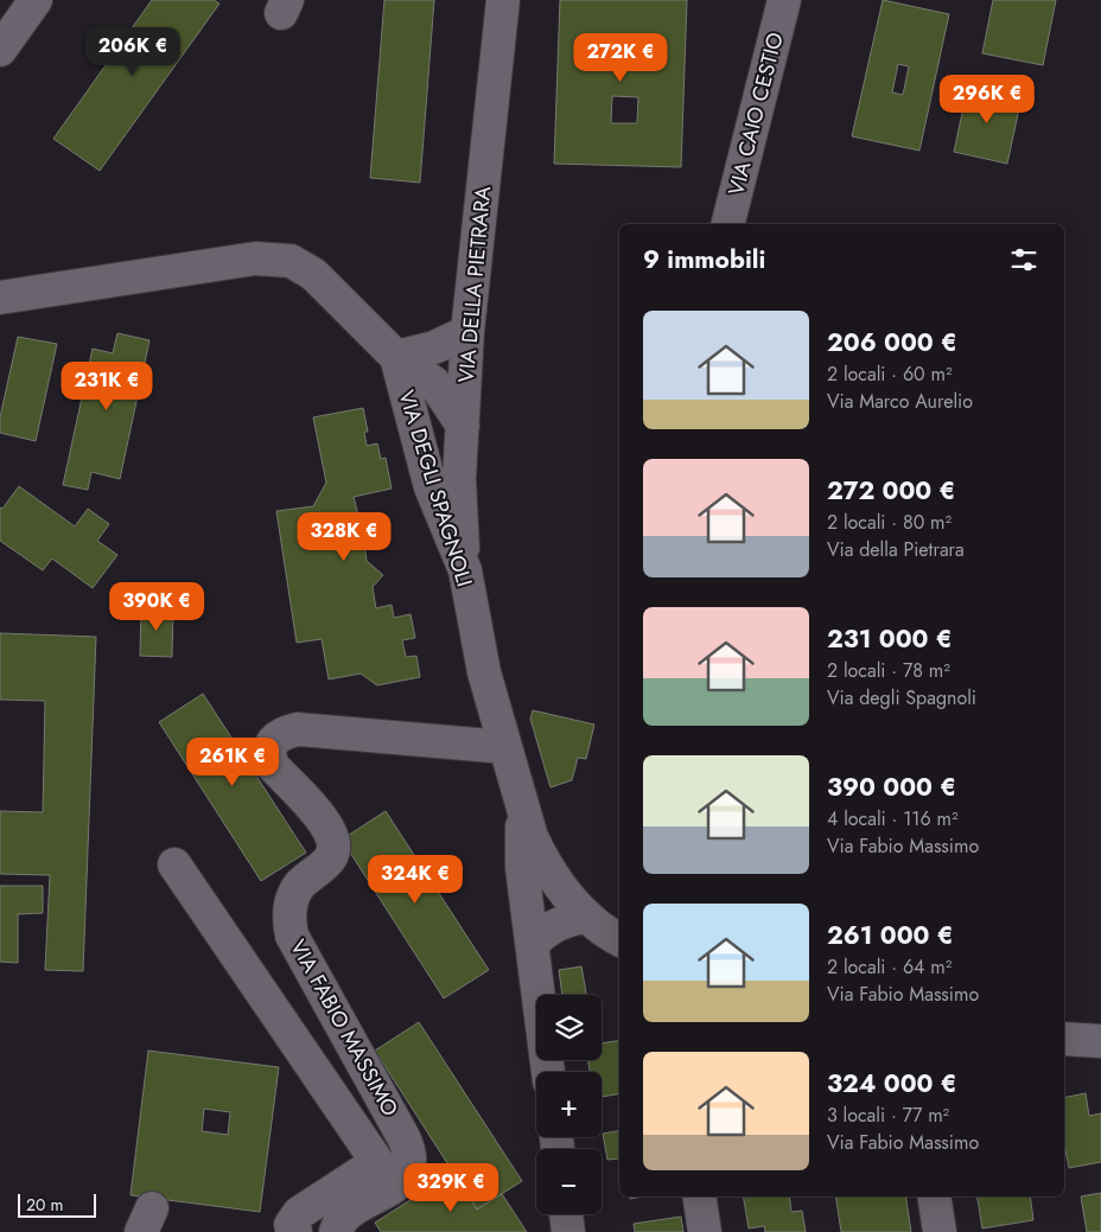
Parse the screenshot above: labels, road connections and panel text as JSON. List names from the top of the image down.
{
  "streets": {
    "street": [
      "VIA CAIO CESTIO",
      "VIA DELLA PIETRARA",
      "VIA DEGLI SPAGNOLI",
      "VIA FABIO MASSIMO"
    ]
  },
  "crossings": [
    ["VIA DELLA PIETRARA", "VIA DEGLI SPAGNOLI"],
    ["VIA DEGLI SPAGNOLI", "VIA FABIO MASSIMO"]
  ],
  "scale_bar": "20 m",
  "page": {
    "price": [
      "206K €",
      "272K €",
      "296K €",
      "231K €",
      "328K €",
      "390K €",
      "261K €",
      "324K €",
      "329K €"
    ],
    "heading": "9 immobili",
    "list": [
      {
        "name": "206 000 €",
        "note": "2 locali · 60 m² · Via Marco Aurelio"
      },
      {
        "name": "272 000 €",
        "note": "2 locali · 80 m² · Via della Pietrara"
      },
      {
        "name": "231 000 €",
        "note": "2 locali · 78 m² · Via degli Spagnoli"
      },
      {
        "name": "390 000 €",
        "note": "4 locali · 116 m² · Via Fabio Massimo"
      },
      {
        "name": "261 000 €",
        "note": "2 locali · 64 m² · Via Fabio Massimo"
      },
      {
        "name": "324 000 €",
        "note": "3 locali · 77 m² · Via Fabio Massimo"
      }
    ],
    "map_buttons": ["+", "−"],
    "scale": "20 m"
  }
}
